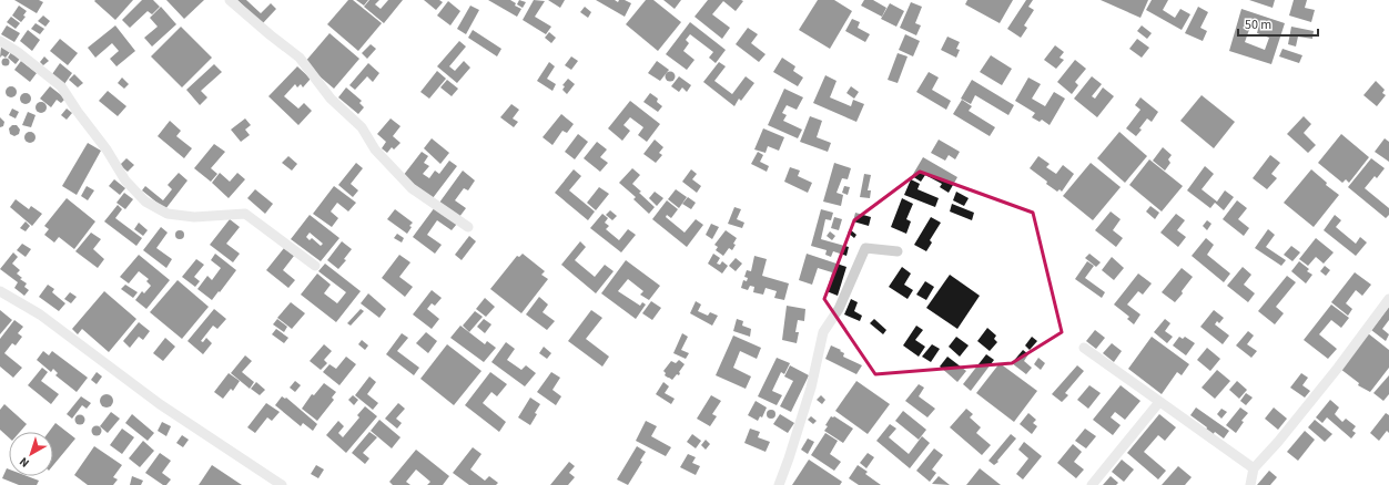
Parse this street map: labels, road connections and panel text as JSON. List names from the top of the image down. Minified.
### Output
{"scale_bar":"50 m","north":"bottom left"}
